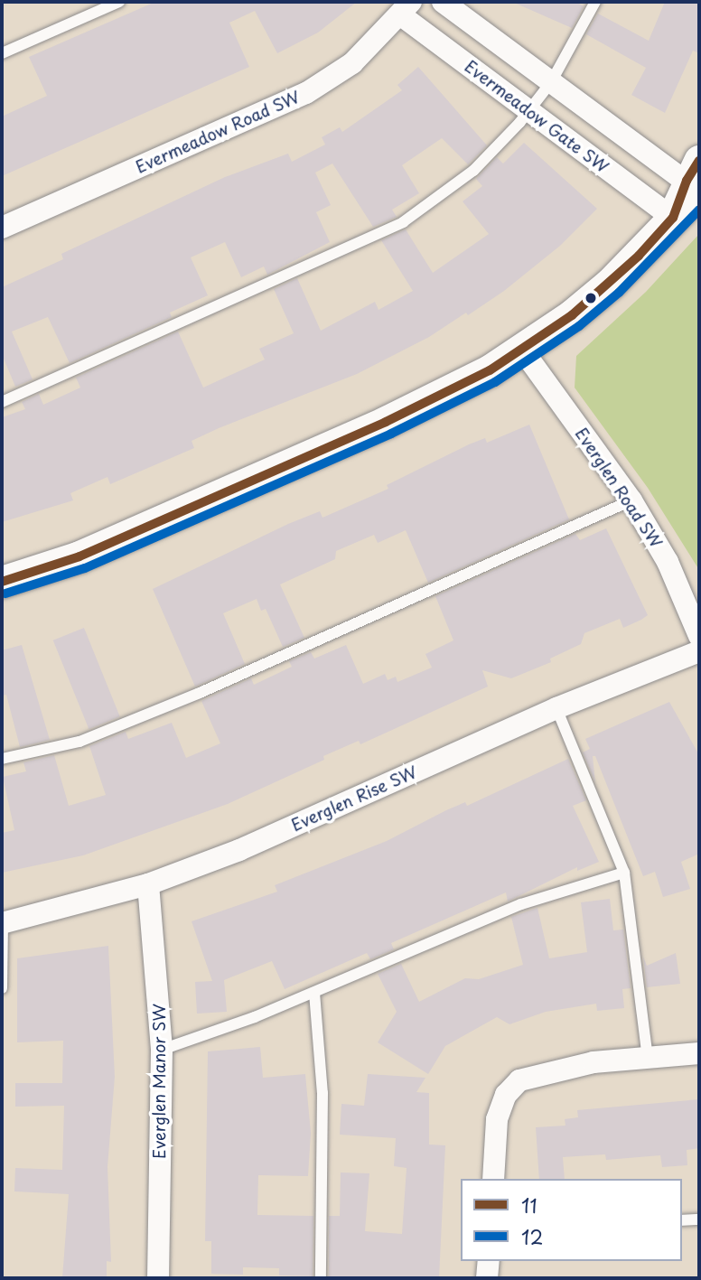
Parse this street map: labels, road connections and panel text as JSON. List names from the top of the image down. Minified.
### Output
{"streets":{"street":["Evermeadow Gate SW","Evermeadow Road SW","Everglen Road SW","Everglen Rise SW","Everglen Manor SW"]},"crossings":[["Evermeadow Gate SW","Evermeadow Road SW"],["Everglen Rise SW","Everglen Manor SW"]],"lines":["transit line 11","transit line 12"],"legend":["11","12"]}
